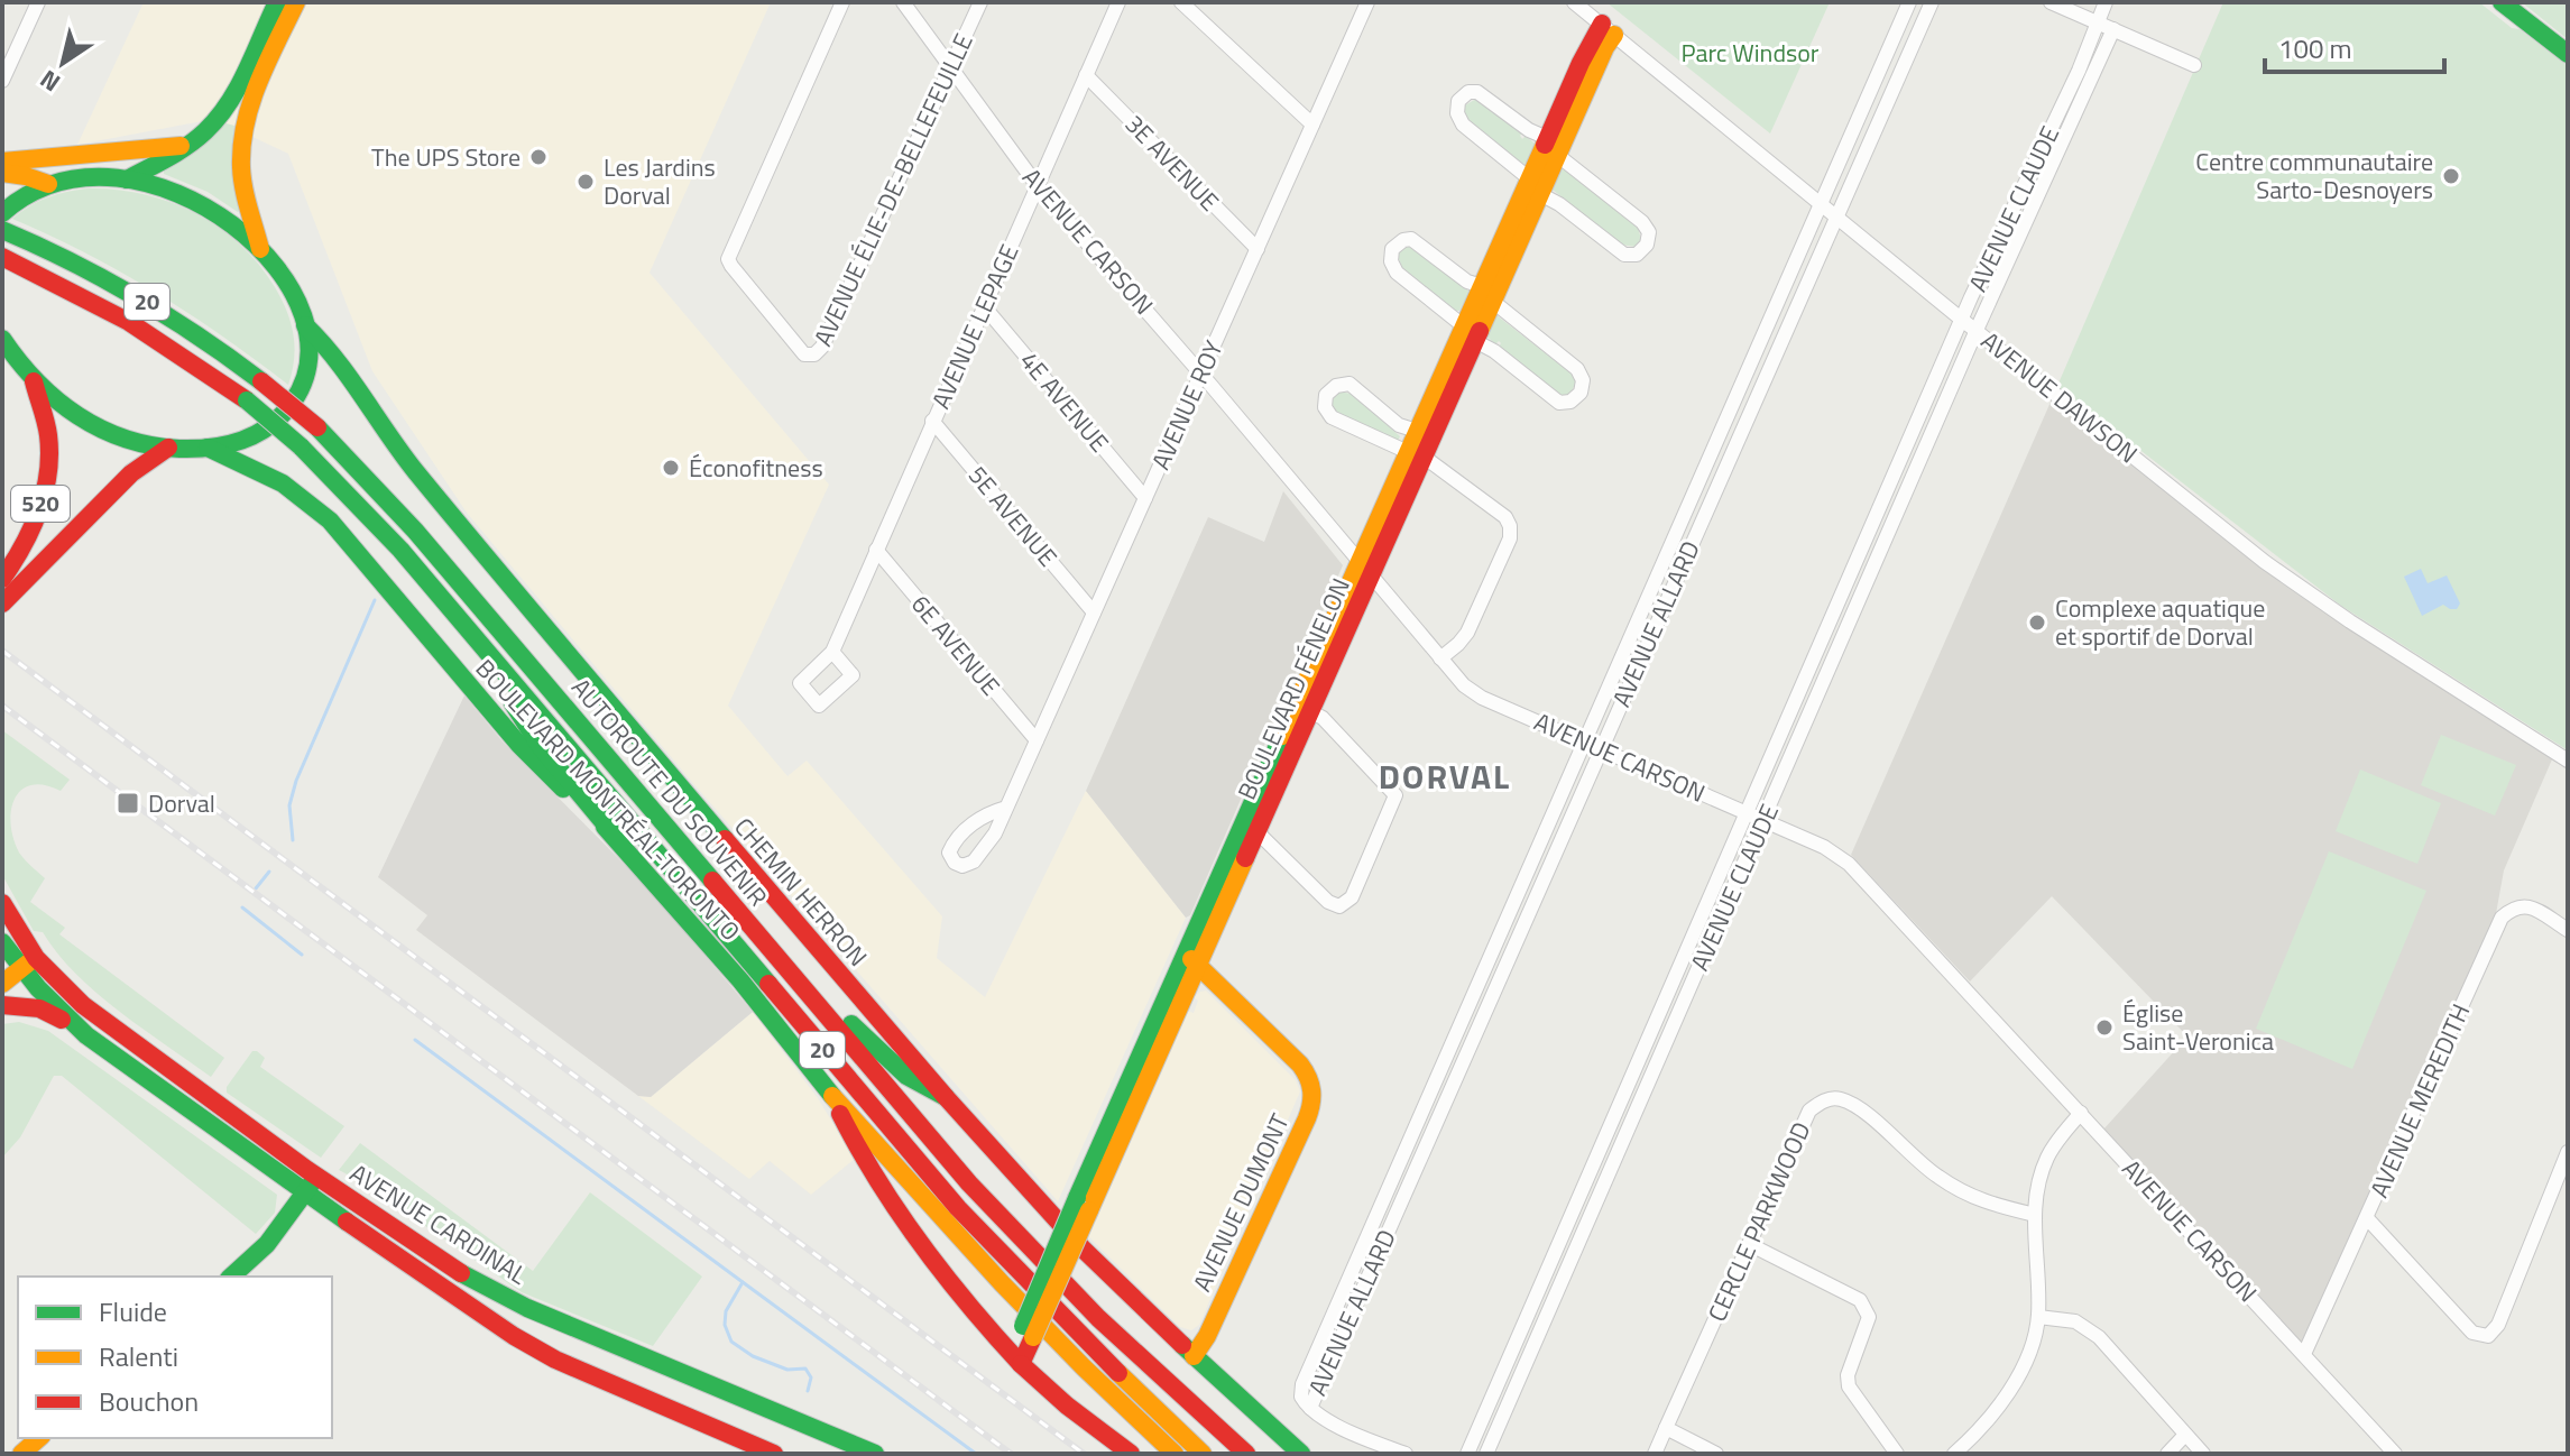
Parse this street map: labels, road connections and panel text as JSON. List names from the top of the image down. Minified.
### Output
{"streets":{"main road":["20","520","BOULEVARD FÉNELON","AUTOROUTE DU SOUVENIR","BOULEVARD MONTRÉAL-TORONTO","CHEMIN HERRON","AVENUE DUMONT","AVENUE CARDINAL"],"street":["3E AVENUE","AVENUE ÉLIE-DE-BELLEFEUILLE","AVENUE CLAUDE","AVENUE CARSON","AVENUE LEPAGE","AVENUE DAWSON","4E AVENUE","AVENUE ROY","5E AVENUE","AVENUE ALLARD","6E AVENUE","AVENUE MEREDITH","CERCLE PARKWOOD"]},"crossings":[["3E AVENUE","AVENUE LEPAGE"],["3E AVENUE","AVENUE ROY"],["AVENUE ÉLIE-DE-BELLEFEUILLE","AVENUE CARSON"],["AVENUE CLAUDE","AVENUE CARSON"],["AVENUE CLAUDE","AVENUE DAWSON"],["AVENUE CARSON","AVENUE LEPAGE"],["AVENUE CARSON","AVENUE ROY"],["AVENUE CARSON","AVENUE ALLARD"],["AVENUE CARSON","BOULEVARD FÉNELON"],["AVENUE CARSON","AVENUE MEREDITH"],["AVENUE LEPAGE","4E AVENUE"],["AVENUE LEPAGE","5E AVENUE"],["AVENUE LEPAGE","6E AVENUE"],["AVENUE DAWSON","AVENUE ALLARD"],["AVENUE DAWSON","BOULEVARD FÉNELON"],["4E AVENUE","AVENUE ROY"],["AVENUE ROY","5E AVENUE"],["AVENUE ROY","6E AVENUE"],["BOULEVARD FÉNELON","BOULEVARD MONTRÉAL-TORONTO"],["BOULEVARD FÉNELON","AVENUE DUMONT"],["CHEMIN HERRON","AVENUE DUMONT"]],"districts":["DORVAL"],"parks":["Parc Windsor"],"places":{"other":["The UPS Store","Centre communautaire Sarto-Desnoyers","Les Jardins Dorval","Éconofitness","Complexe aquatique et sportif de Dorval","Église Saint-Veronica"],"transit":["Dorval"]},"legend":["Fluide","Ralenti","Bouchon"],"scale_bar":"100 m","north":"bottom left"}
